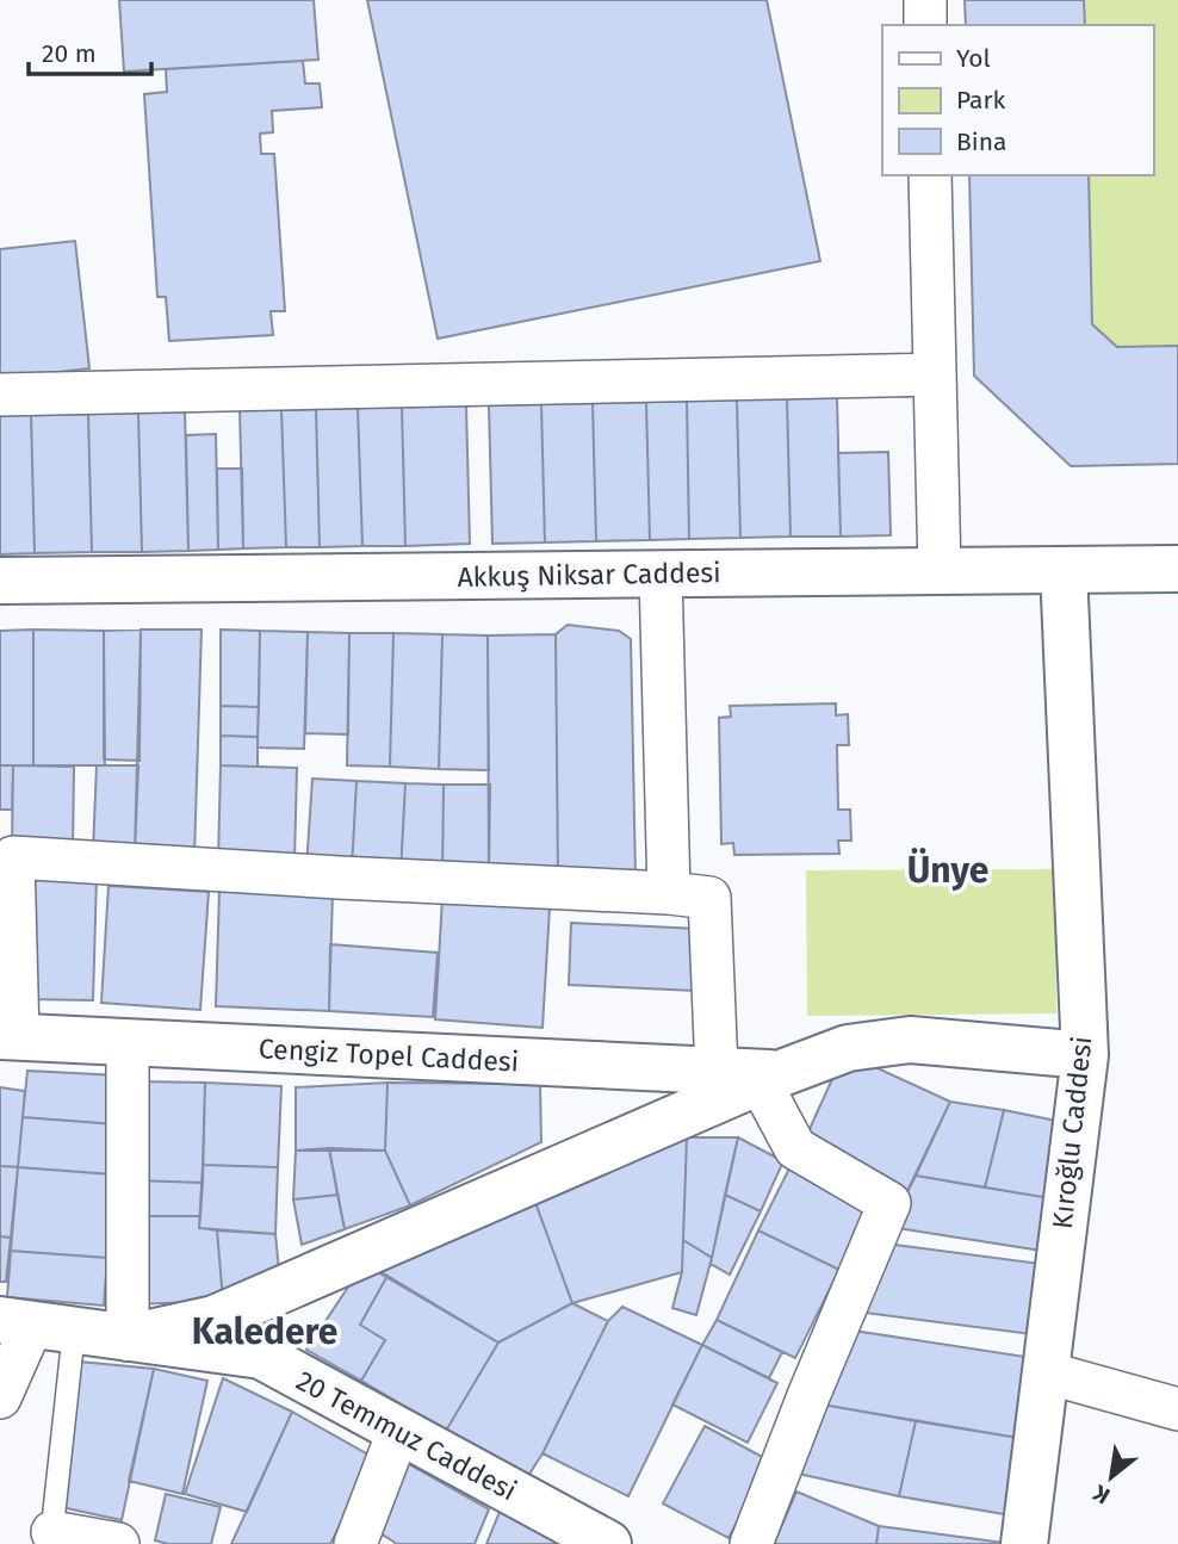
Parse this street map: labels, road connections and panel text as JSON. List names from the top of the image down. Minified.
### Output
{"streets":{"street":["Akkuş Niksar Caddesi","Cengiz Topel Caddesi","Kıroğlu Caddesi","20 Temmuz Caddesi"]},"crossings":[["Akkuş Niksar Caddesi","Kıroğlu Caddesi"]],"districts":["Ünye","Kaledere"],"legend":["Yol","Park","Bina"],"scale_bar":"20 m","north":"bottom left"}
